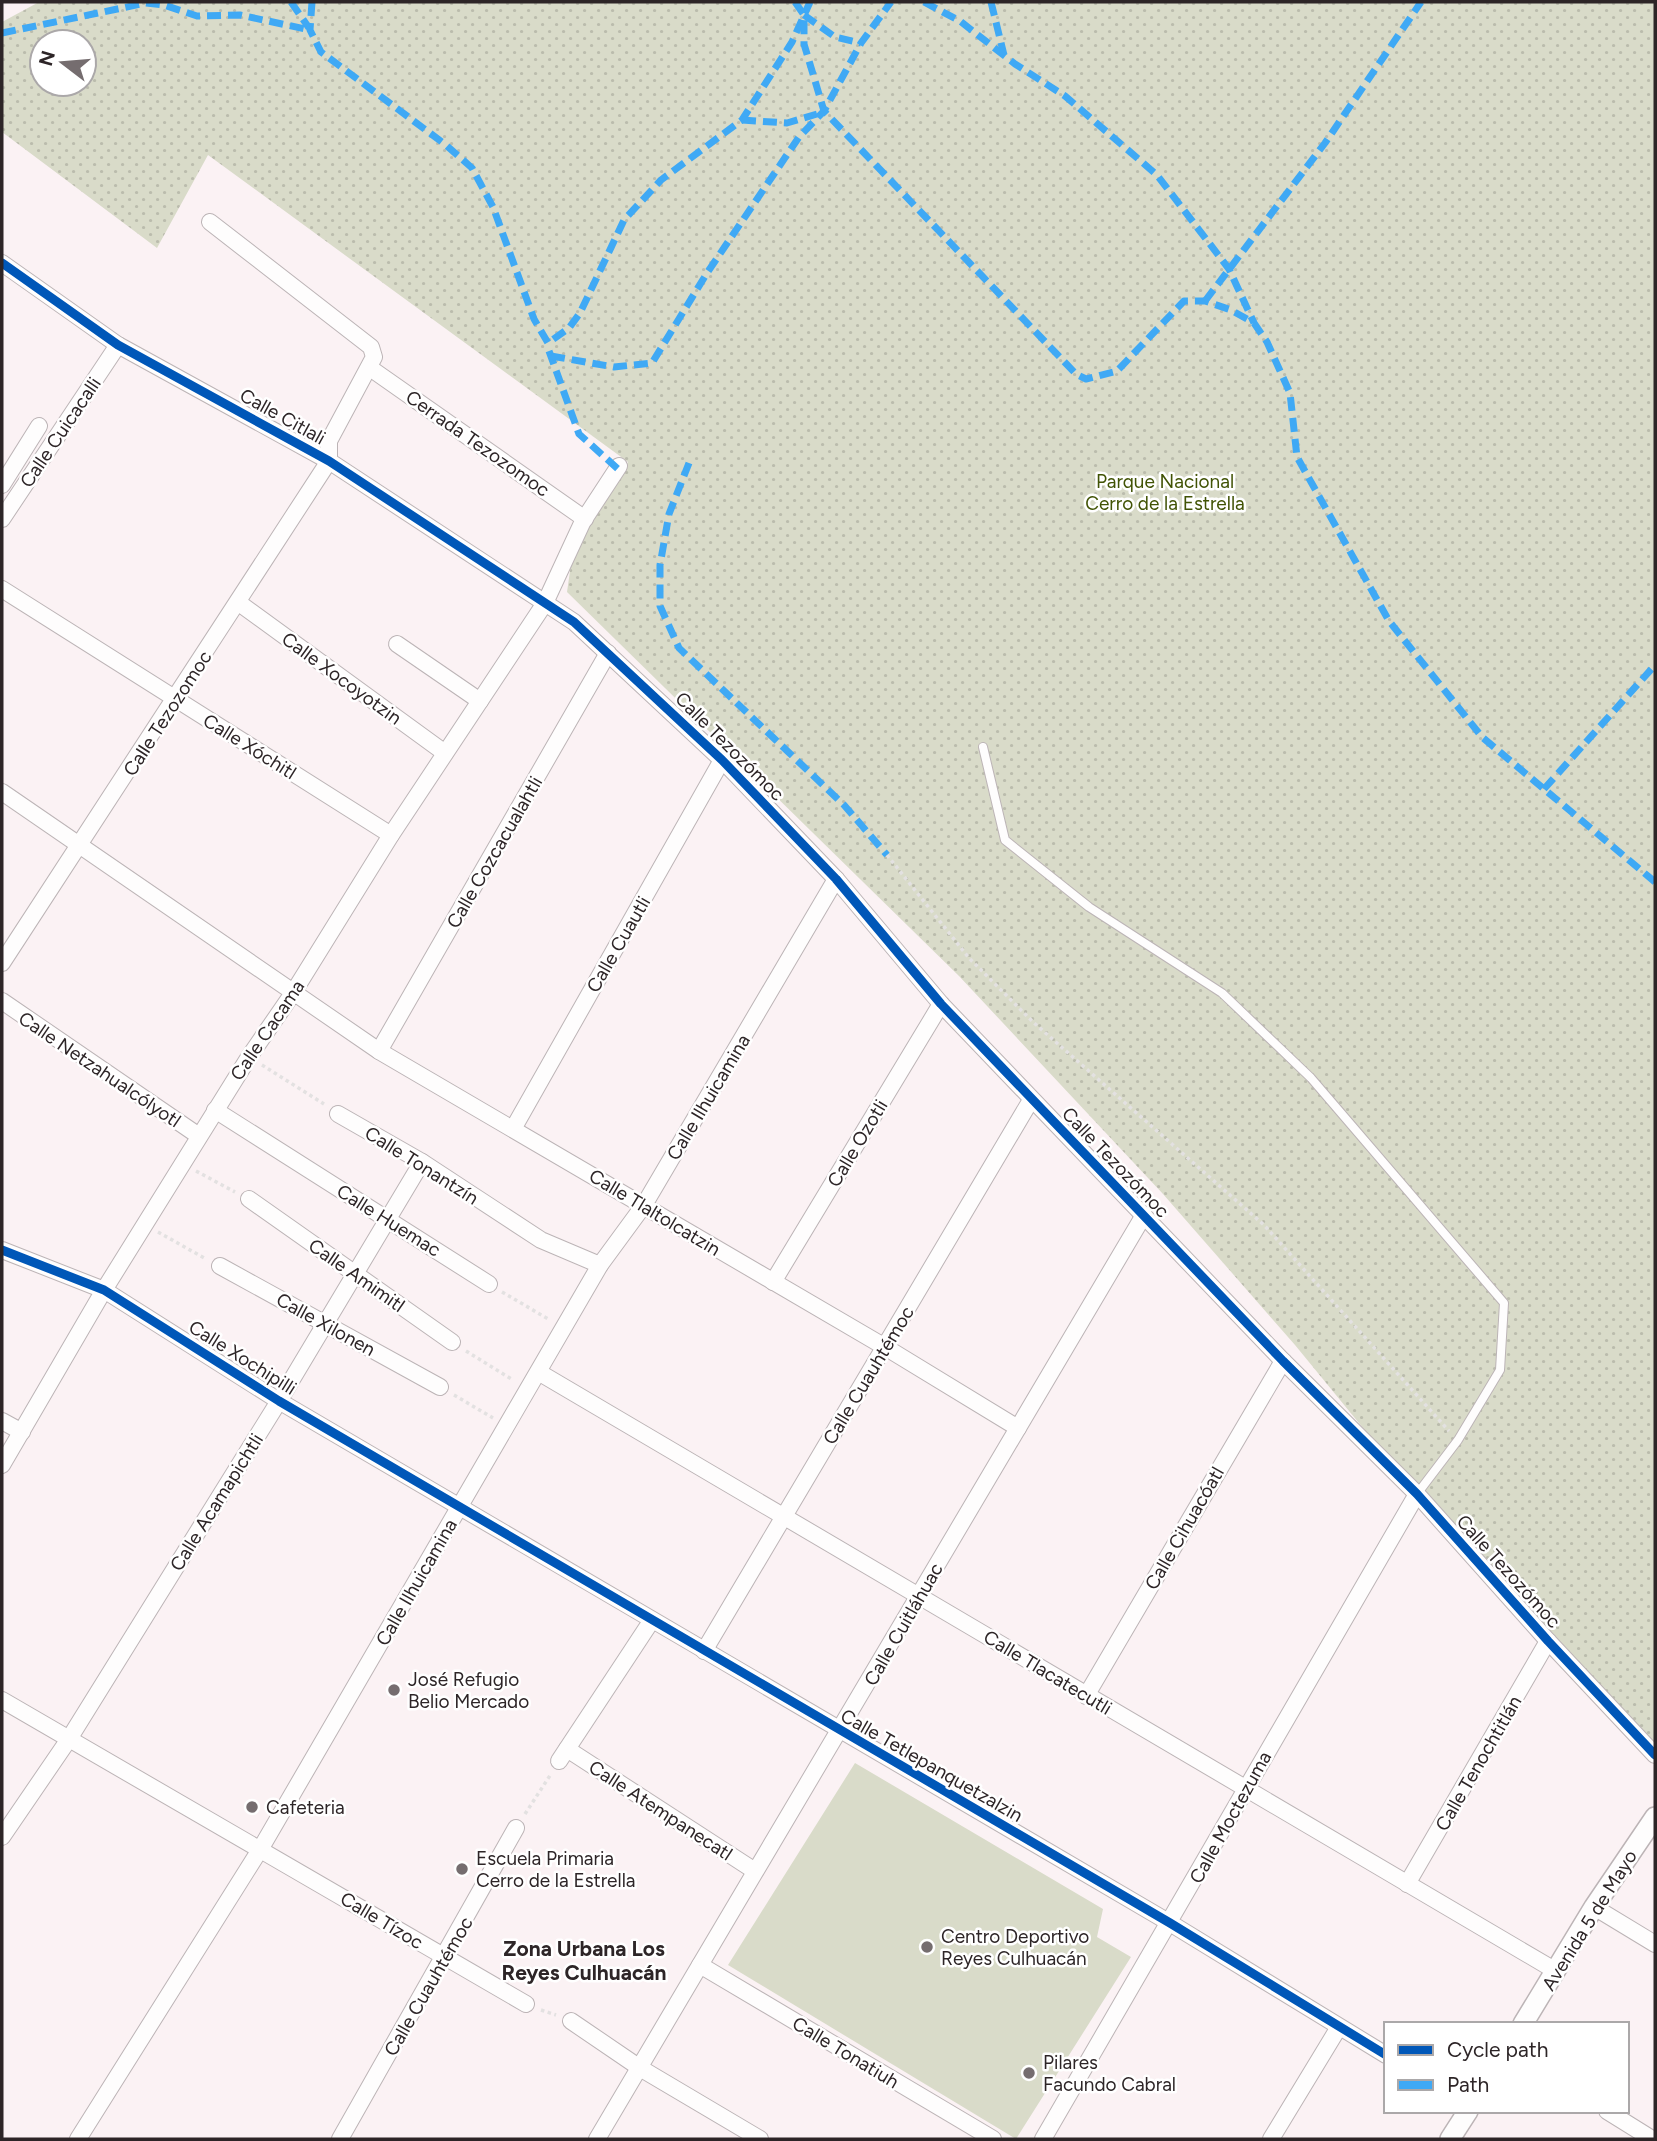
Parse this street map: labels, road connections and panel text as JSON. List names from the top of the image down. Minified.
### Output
{"streets":{"street":["Calle Citlali","Calle Cuicacalli","Cerrada Tezozomoc","Calle Xocoyotzin","Calle Tezozomoc","Calle Xóchitl","Calle Tezozómoc","Calle Cozcacualahtli","Calle Cuautli","Calle Cacama","Calle Netzahualcólyotl","Calle Ilhuicamina","Calle Ozotli","Calle Tonantzín","Calle Tlaltolcatzin","Calle Huemac","Calle Amimitl","Calle Xilonen","Calle Xochipilli","Calle Cuauhtémoc","Calle Acamapichtli","Calle Cihuacóatl","Calle Cuitláhuac","Calle Tlacatecutli","Calle Tenochtitlán","Calle Tetlepanquetzalzin","Calle Atempanecatl","Calle Moctezuma","Calle Tízoc","Avenida 5 de Mayo","Calle Tonatiuh"]},"crossings":[["Calle Citlali","Calle Cuicacalli"],["Calle Citlali","Calle Tezozomoc"],["Calle Citlali","Calle Tezozómoc"],["Calle Citlali","Calle Cacama"],["Cerrada Tezozomoc","Calle Cacama"],["Calle Xocoyotzin","Calle Tezozomoc"],["Calle Xocoyotzin","Calle Cacama"],["Calle Tezozomoc","Calle Xóchitl"],["Calle Xóchitl","Calle Cacama"],["Calle Tezozómoc","Calle Cozcacualahtli"],["Calle Tezozómoc","Calle Cuautli"],["Calle Tezozómoc","Calle Cacama"],["Calle Tezozómoc","Calle Ilhuicamina"],["Calle Tezozómoc","Calle Ozotli"],["Calle Tezozómoc","Calle Cuauhtémoc"],["Calle Tezozómoc","Calle Cihuacóatl"],["Calle Tezozómoc","Calle Cuitláhuac"],["Calle Tezozómoc","Calle Tenochtitlán"],["Calle Tezozómoc","Calle Moctezuma"],["Calle Cozcacualahtli","Calle Tlaltolcatzin"],["Calle Cuautli","Calle Tlaltolcatzin"],["Calle Cacama","Calle Netzahualcólyotl"],["Calle Cacama","Calle Tlaltolcatzin"],["Calle Cacama","Calle Huemac"],["Calle Cacama","Calle Xochipilli"],["Calle Ilhuicamina","Calle Tonantzín"],["Calle Ilhuicamina","Calle Tlaltolcatzin"],["Calle Ilhuicamina","Calle Xochipilli"],["Calle Ilhuicamina","Calle Tlacatecutli"],["Calle Ilhuicamina","Calle Tetlepanquetzalzin"],["Calle Ilhuicamina","Calle Tízoc"],["Calle Ozotli","Calle Tlaltolcatzin"],["Calle Tonantzín","Calle Acamapichtli"],["Calle Tlaltolcatzin","Calle Cuauhtémoc"],["Calle Tlaltolcatzin","Calle Cuitláhuac"],["Calle Huemac","Calle Acamapichtli"],["Calle Amimitl","Calle Acamapichtli"],["Calle Xilonen","Calle Acamapichtli"],["Calle Xochipilli","Calle Acamapichtli"],["Calle Xochipilli","Calle Tetlepanquetzalzin"],["Calle Cuauhtémoc","Calle Tlacatecutli"],["Calle Cuauhtémoc","Calle Tetlepanquetzalzin"],["Calle Cuauhtémoc","Calle Tízoc"],["Calle Acamapichtli","Calle Tízoc"],["Calle Cihuacóatl","Calle Tlacatecutli"],["Calle Cuitláhuac","Calle Tlacatecutli"],["Calle Cuitláhuac","Calle Tetlepanquetzalzin"],["Calle Cuitláhuac","Calle Atempanecatl"],["Calle Cuitláhuac","Calle Tonatiuh"],["Calle Tlacatecutli","Calle Tenochtitlán"],["Calle Tlacatecutli","Calle Moctezuma"],["Calle Tlacatecutli","Avenida 5 de Mayo"],["Calle Tetlepanquetzalzin","Calle Moctezuma"]],"districts":["Zona Urbana Los Reyes Culhuacán"],"parks":["Parque Nacional Cerro de la Estrella"],"places":["José Refugio Belio Mercado","Cafeteria","Escuela Primaria Cerro de la Estrella","Centro Deportivo Reyes Culhuacán","Pilares Facundo Cabral"],"legend":["Cycle path","Path"],"north":"left"}
